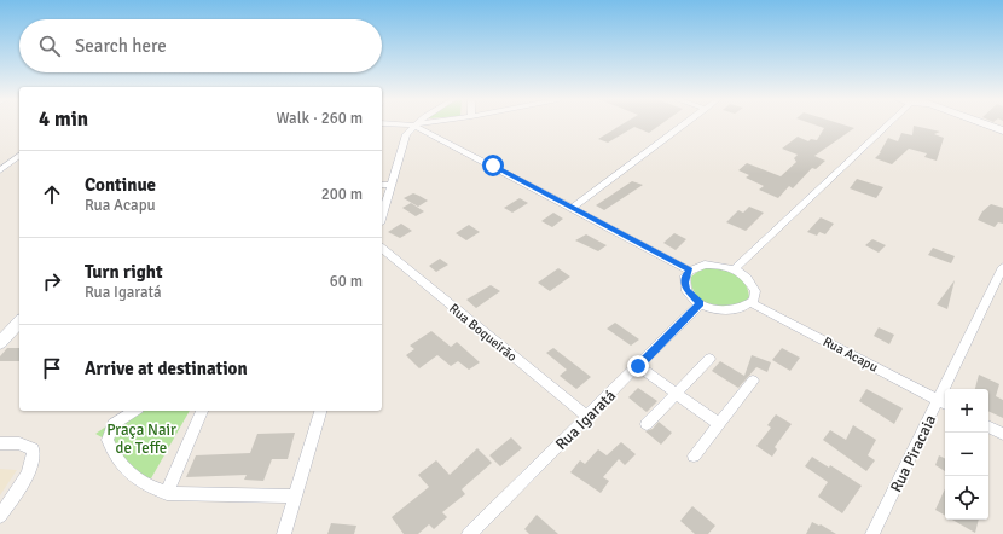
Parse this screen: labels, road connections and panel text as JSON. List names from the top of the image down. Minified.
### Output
{"streets":{"street":["Rua Boqueirão","Rua Acapu","Rua Igaratá","Rua Piracaia"]},"crossings":[["Rua Boqueirão","Rua Igaratá"],["Rua Acapu","Rua Igaratá"],["Rua Acapu","Rua Piracaia"]],"parks":["Praça Nair de Teffe"],"page":{"search":"Search here","heading":["4 min","Walk · 260 m"],"list":[["Continue","Rua Acapu","200 m"],["Turn right","Rua Igaratá","60 m"],"Arrive at destination"],"map_buttons":["+","−"]}}
